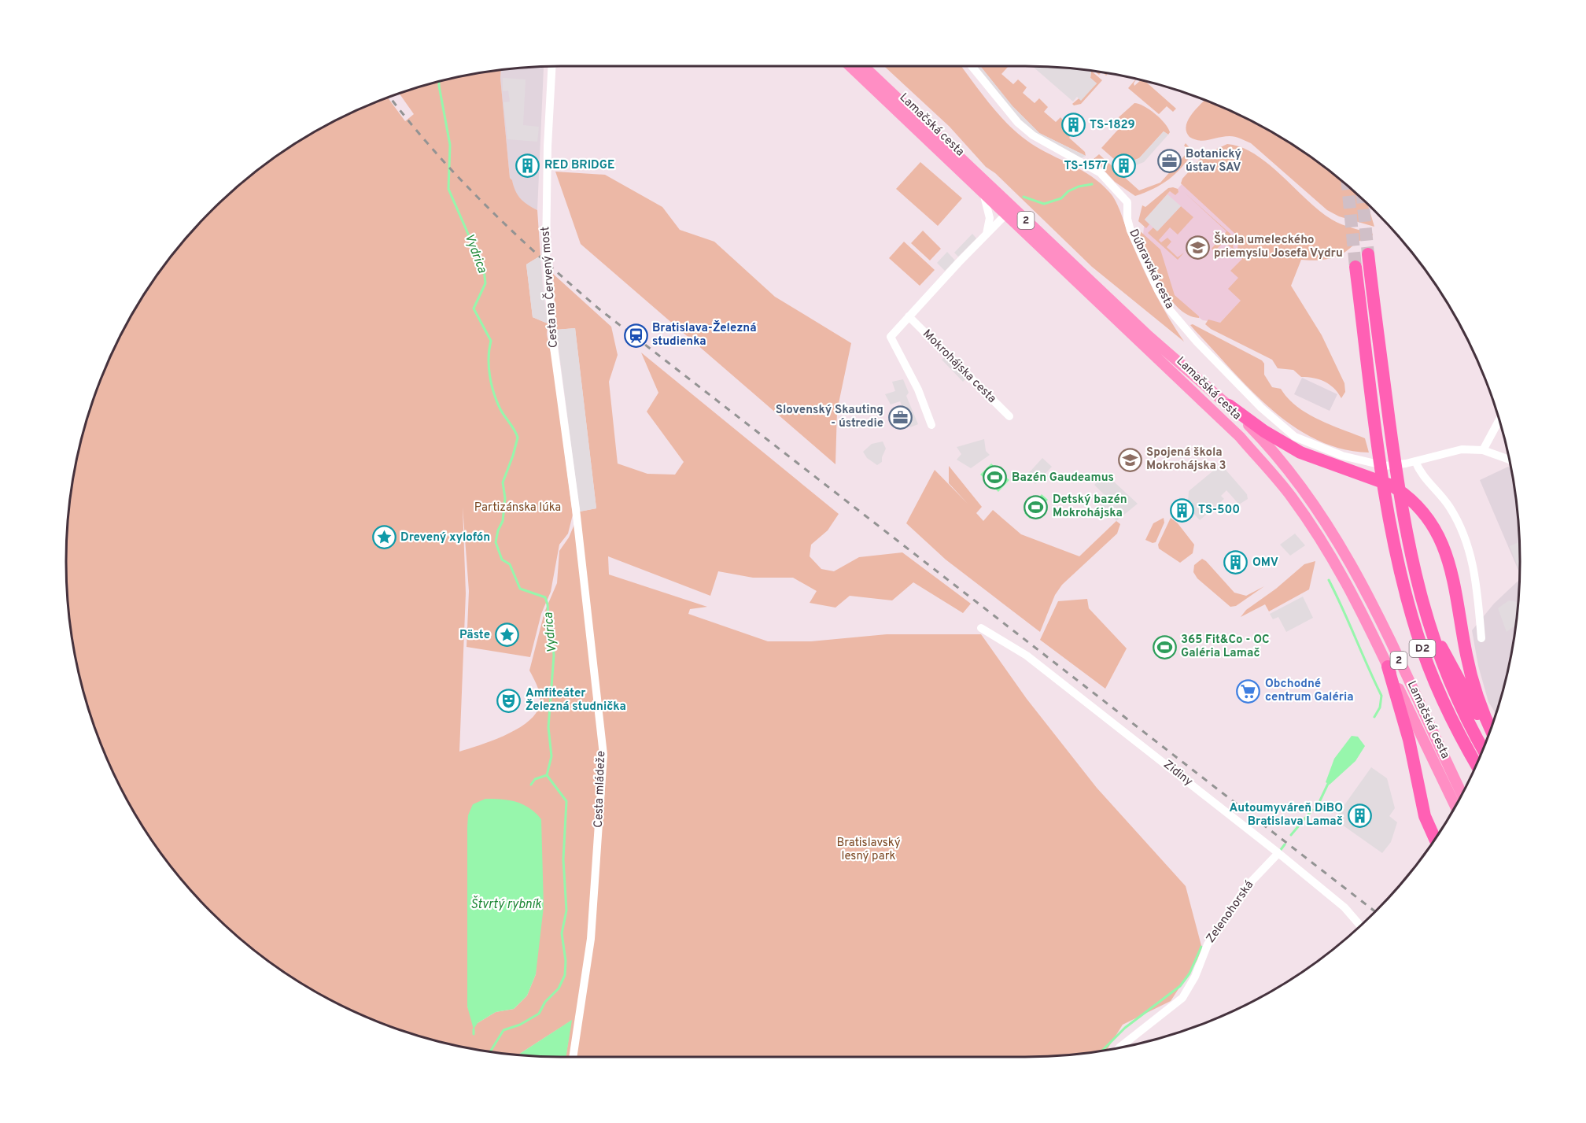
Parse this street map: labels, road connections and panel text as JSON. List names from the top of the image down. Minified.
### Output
{"streets":{"highway":["D2"],"main road":["Lamačská cesta","2"],"street":["Dúbravská cesta","Cesta na Červený most","Mokrohájska cesta","Zidiny","Cesta mládeže","Zelenohorská"]},"crossings":[["Cesta na Červený most","Cesta mládeže"],["Zidiny","Zelenohorská"]],"water":["Vydrica","Štvrtý rybník"],"parks":["Partizánska lúka","Bratislavský lesný park"],"places":{"building":["TS-1829","RED BRIDGE","TS-1577","TS-500","OMV","Autoumyváreň DiBO Bratislava Lamač"],"office":["Botanický ústav SAV","Slovenský Skauting - ústredie"],"school or university":["Škola umeleckého priemyslu Josefa Vydru","Spojená škola Mokrohájska 3"],"station":["Bratislava-Železná studienka"],"sports":["Bazén Gaudeamus","Detský bazén Mokrohájska","365 Fit&Co - OC Galéria Lamač"],"place":["Drevený xylofón","Päste"],"supermarket":["Obchodné centrum Galéria"],"theatre":["Amfiteáter Železná studnička"]}}
